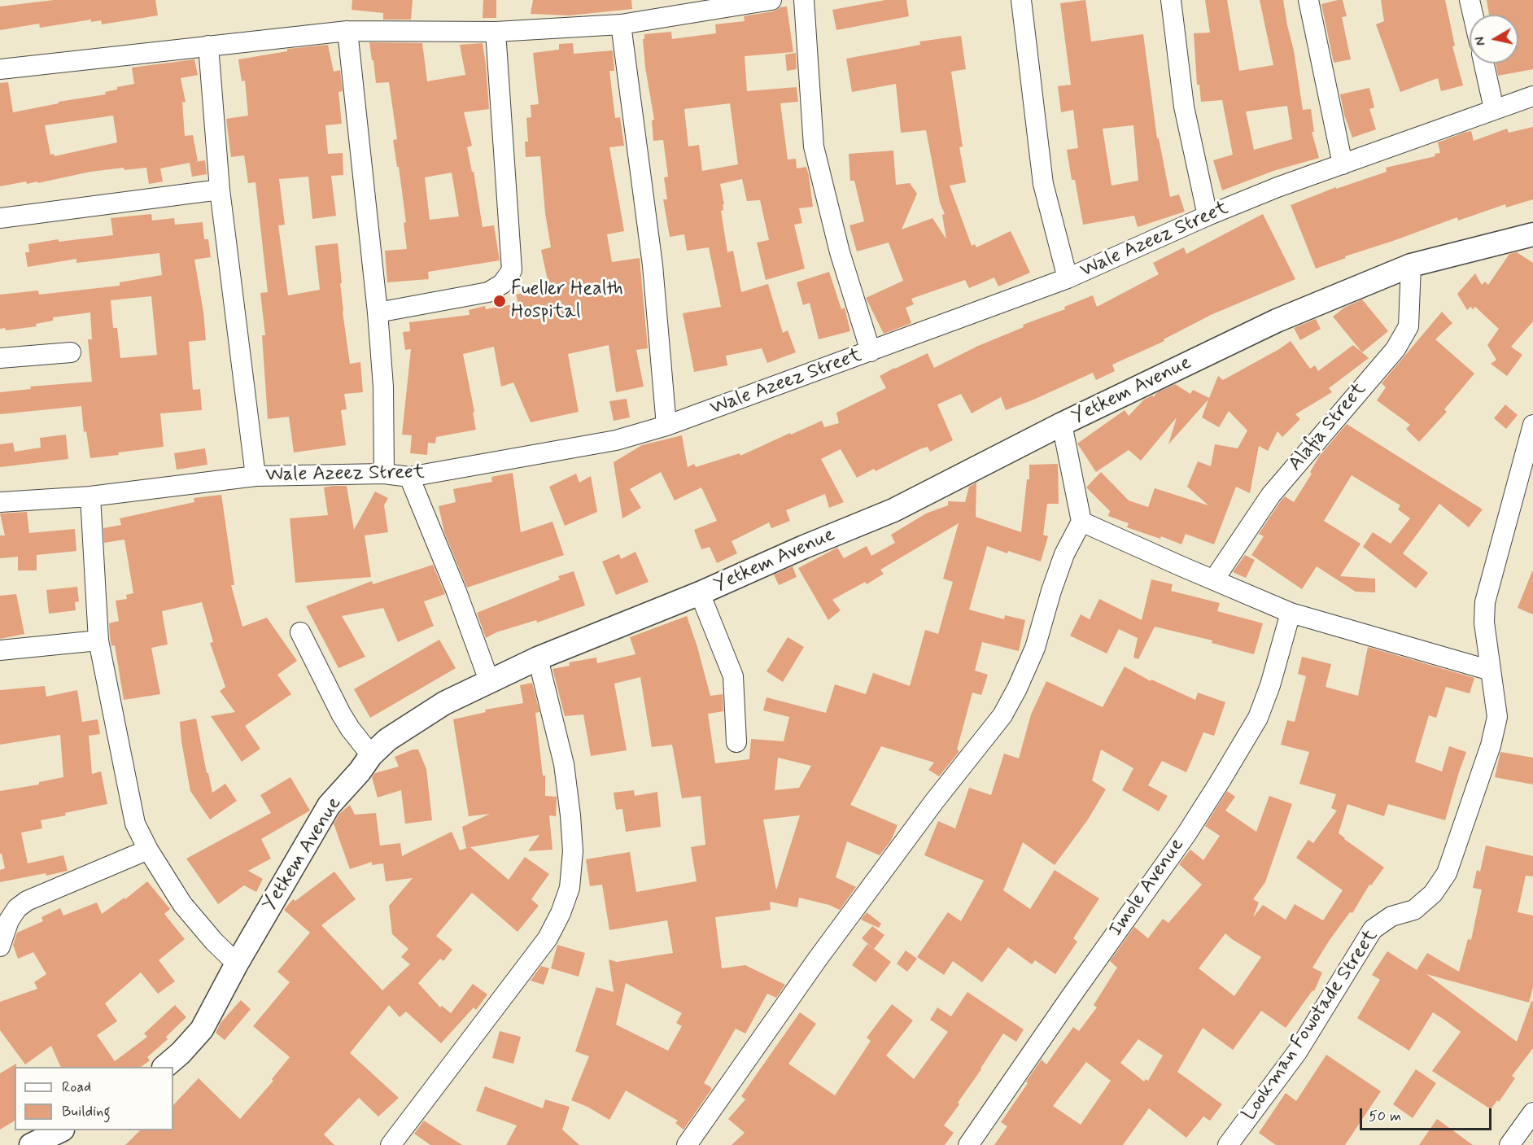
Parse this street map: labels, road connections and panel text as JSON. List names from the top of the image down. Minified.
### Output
{"streets":{"street":["Wale Azeez Street","Yetkem Avenue","Alafia Street","Imole Avenue","Lookman Fowotade Street"]},"crossings":[["Yetkem Avenue","Alafia Street"]],"places":["Fueller Health Hospital"],"legend":["Road","Building"],"scale_bar":"50 m","north":"left"}
